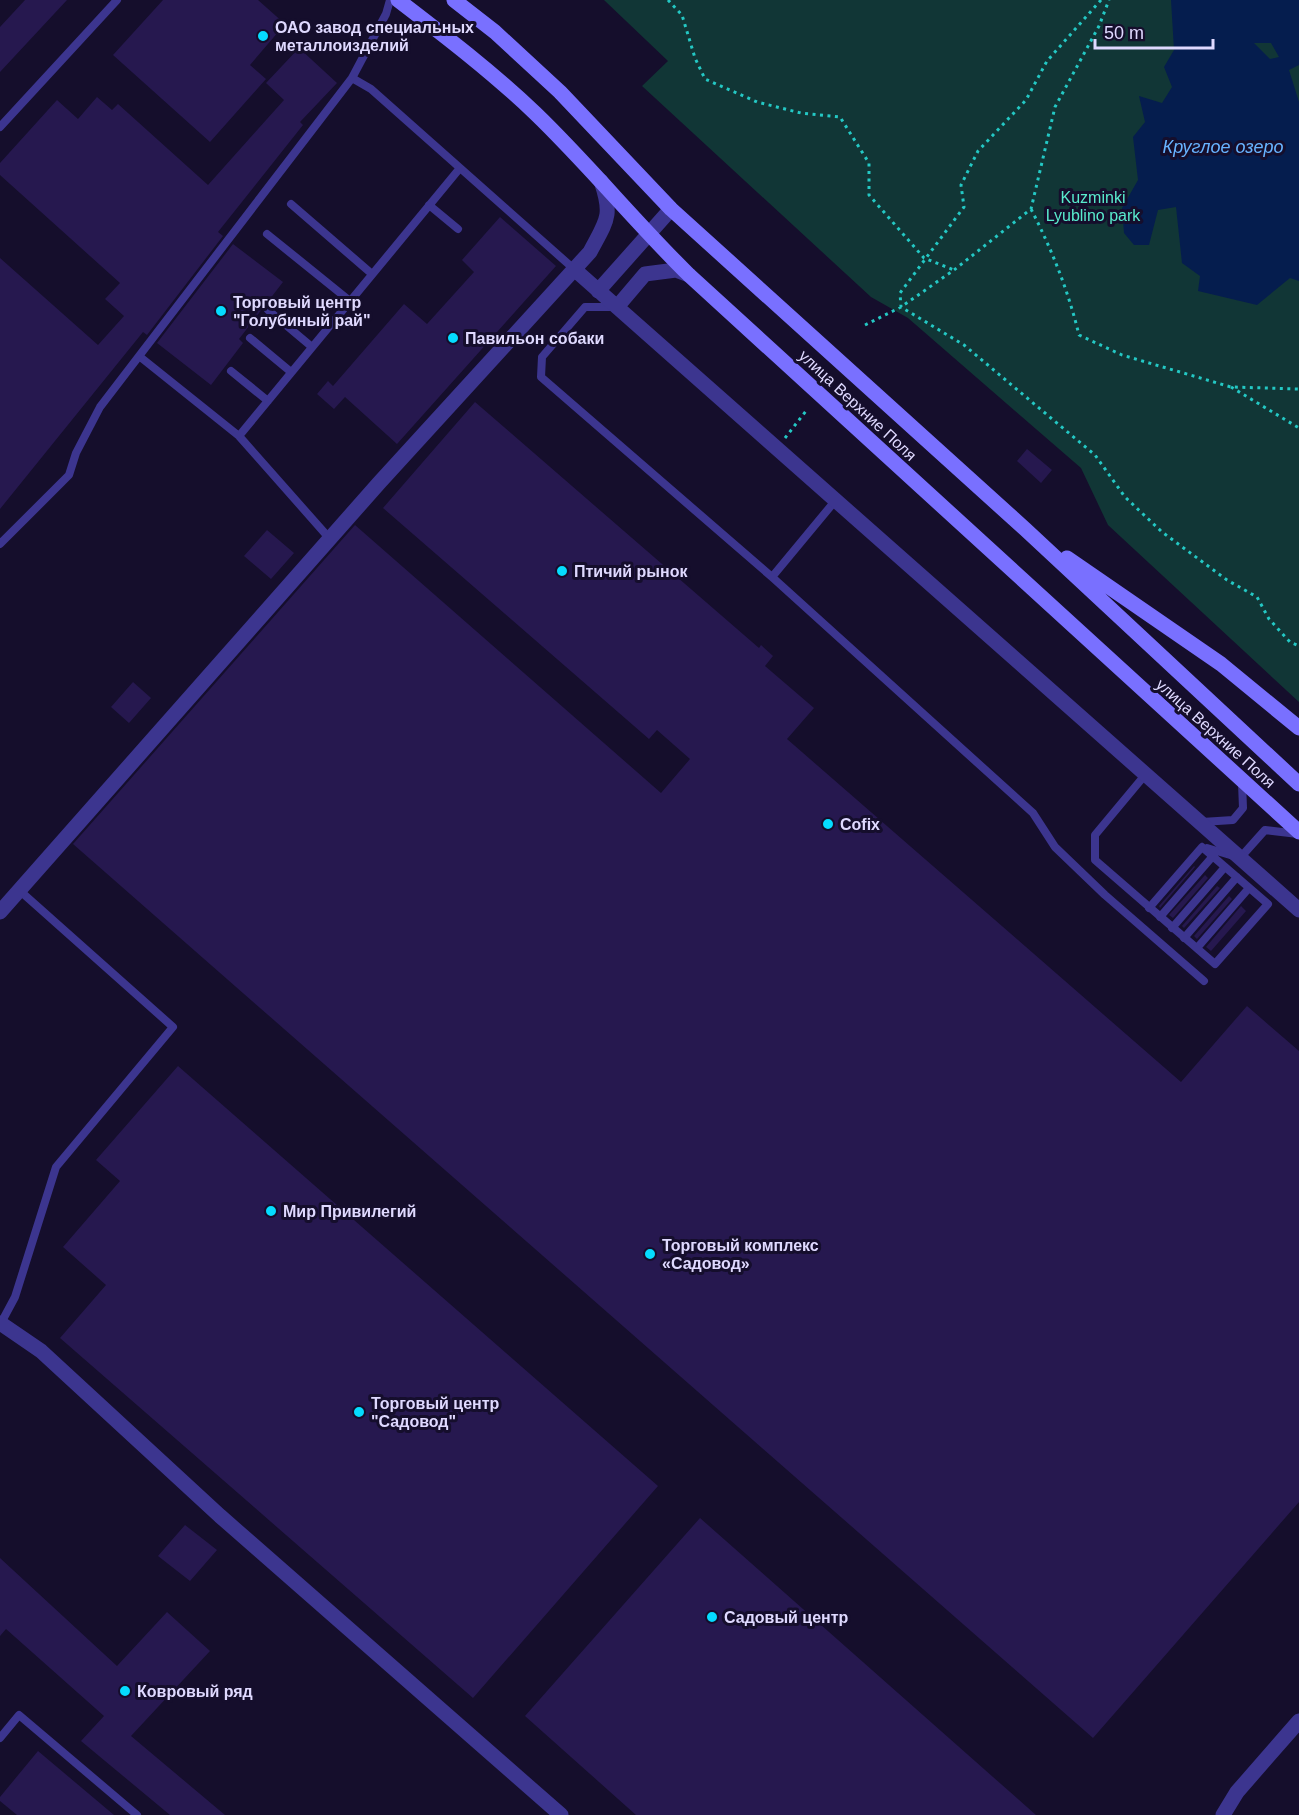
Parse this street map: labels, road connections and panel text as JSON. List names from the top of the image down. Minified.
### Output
{"streets":{"main road":["улица Верхние Поля"]},"water":["Круглое озеро"],"parks":["Kuzminki Lyublino park"],"places":["ОАО завод специальных металлоизделий","Торговый центр \"Голубиный рай\"","Павильон собаки","Птичий рынок","Cofix","Мир Привилегий","Торговый комплекс «Садовод»","Торговый центр \"Садовод\"","Садовый центр","Ковровый ряд"],"scale_bar":"50 m"}
